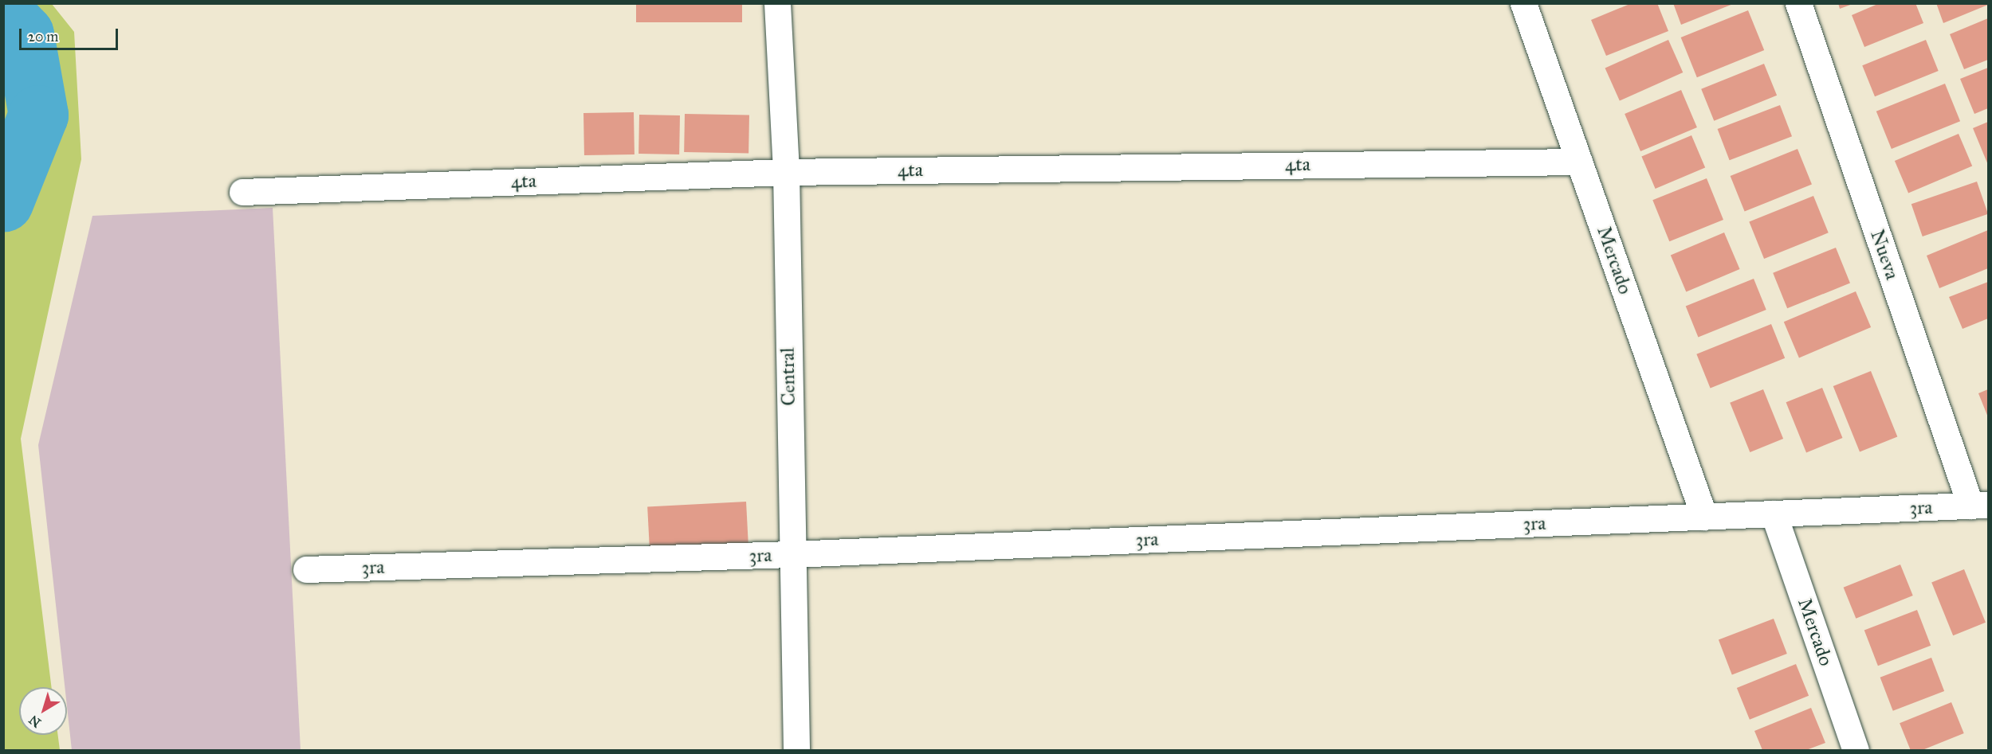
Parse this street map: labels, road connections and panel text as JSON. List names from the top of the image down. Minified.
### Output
{"streets":{"street":["4ta","Nueva","Mercado","Central","3ra"]},"crossings":[["4ta","Mercado"],["4ta","Central"],["Nueva","3ra"],["Mercado","3ra"],["Central","3ra"]],"scale_bar":"20 m","north":"bottom left"}
